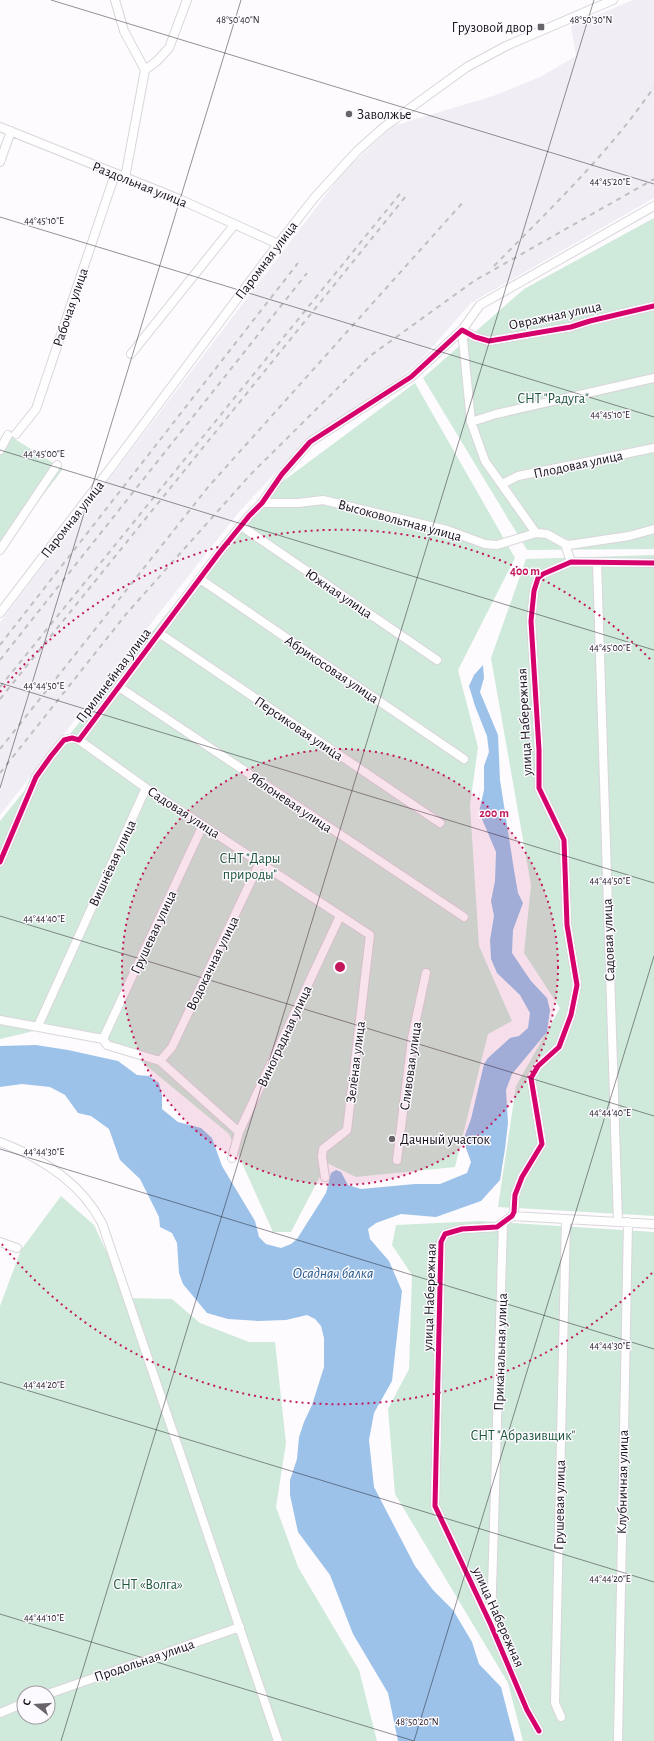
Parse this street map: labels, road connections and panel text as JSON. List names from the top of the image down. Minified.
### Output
{"streets":{"street":["Раздольная улица","Паромная улица","Рабочая улица","Овражная улица","Плодовая улица","Высоковольтная улица","Южная улица","Абрикосовая улица","Прилинейная улица","улица Набережная","Персиковая улица","Яблоневая улица","Садовая улица","Вишнёвая улица","Грушевая улица","Водокачная улица","Виноградная улица","Зелёная улица","Сливовая улица","Приканальная улица","Клубничная улица","Продольная улица"]},"crossings":[["Раздольная улица","Паромная улица"],["Раздольная улица","Рабочая улица"],["Овражная улица","Прилинейная улица"],["Высоковольтная улица","Прилинейная улица"],["Южная улица","Прилинейная улица"],["Абрикосовая улица","Прилинейная улица"],["Прилинейная улица","Персиковая улица"],["Прилинейная улица","Яблоневая улица"],["Прилинейная улица","Садовая улица"],["улица Набережная","Приканальная улица"],["Садовая улица","Вишнёвая улица"],["Садовая улица","Грушевая улица"],["Садовая улица","Водокачная улица"],["Садовая улица","Виноградная улица"],["Садовая улица","Зелёная улица"]],"water":["Осадная балка"],"parks":["СНТ \"Радуга\"","СНТ \"Дары природы\"","СНТ \"Абразивщик\"","СНТ «Волга»"],"places":{"transit":["Грузовой двор"],"other":["Заволжье","Дачный участок"]},"north":"left","coordinates":["48°50'40\"N","48°50'30\"N","44°45'20\"E","44°45'10\"E","44°45'00\"E","44°44'50\"E","44°44'40\"E","44°44'30\"E","44°44'20\"E","44°44'10\"E","48°50'20\"N"],"rings":["400 m","200 m"]}
